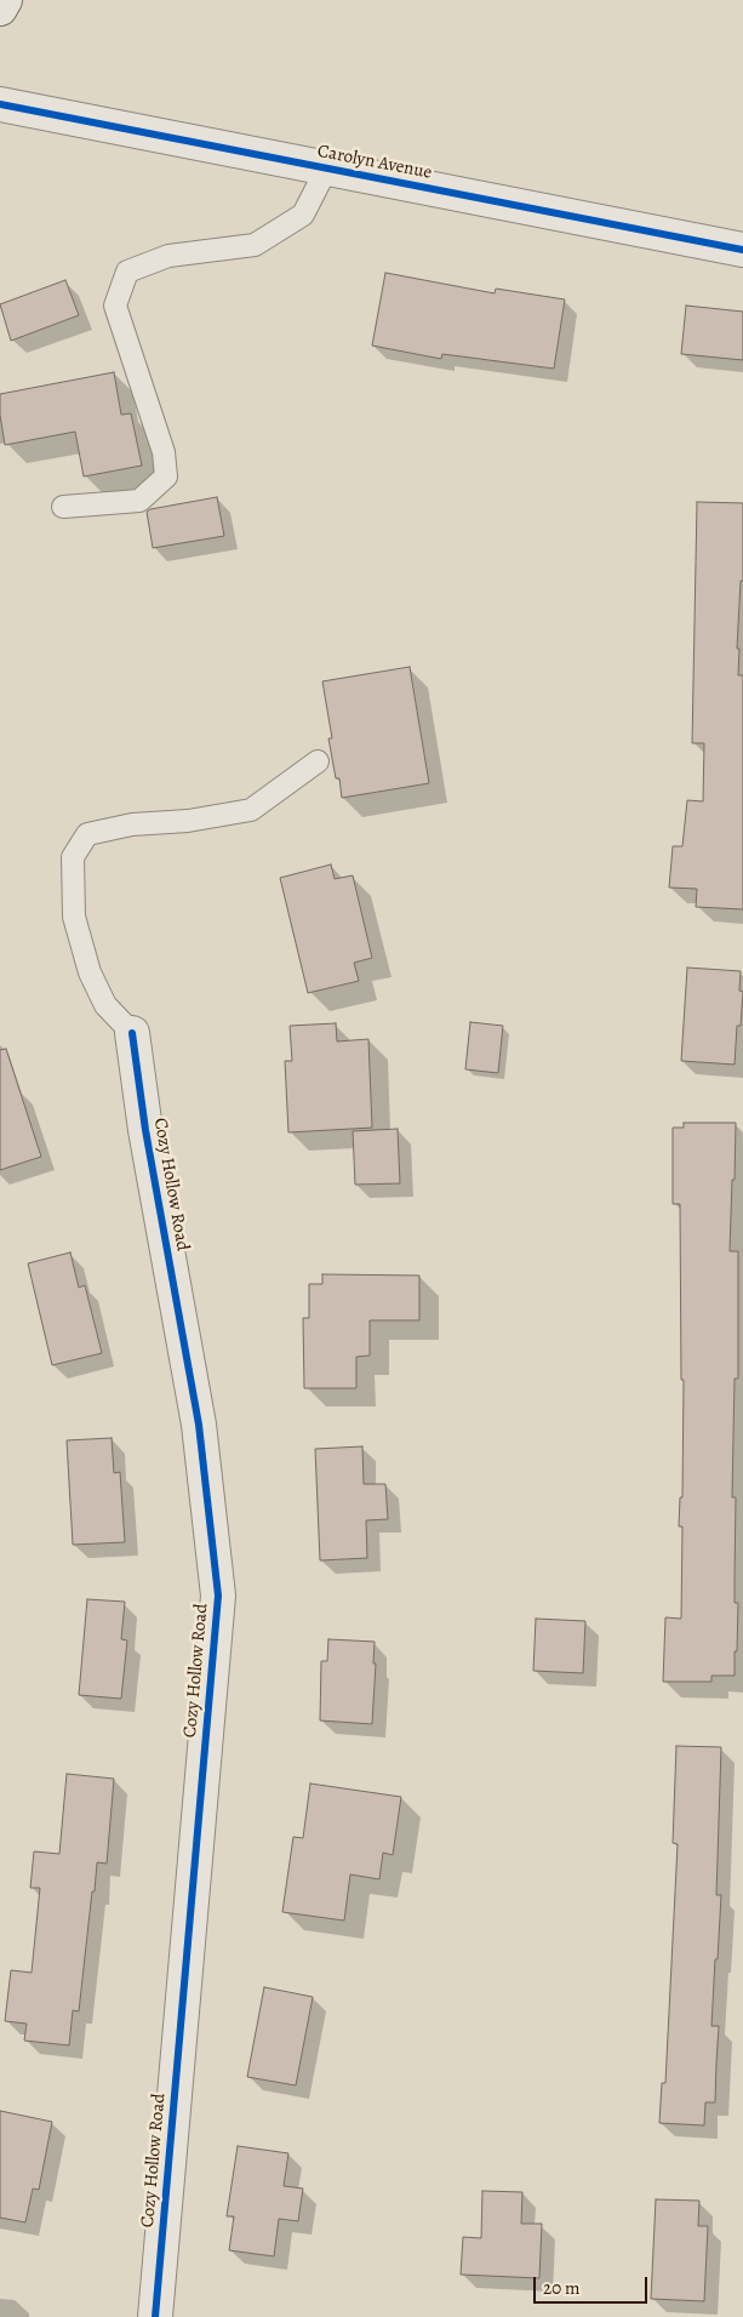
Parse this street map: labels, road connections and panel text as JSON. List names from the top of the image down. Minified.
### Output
{"streets":{"street":["Carolyn Avenue","Cozy Hollow Road"]},"scale_bar":"20 m"}
